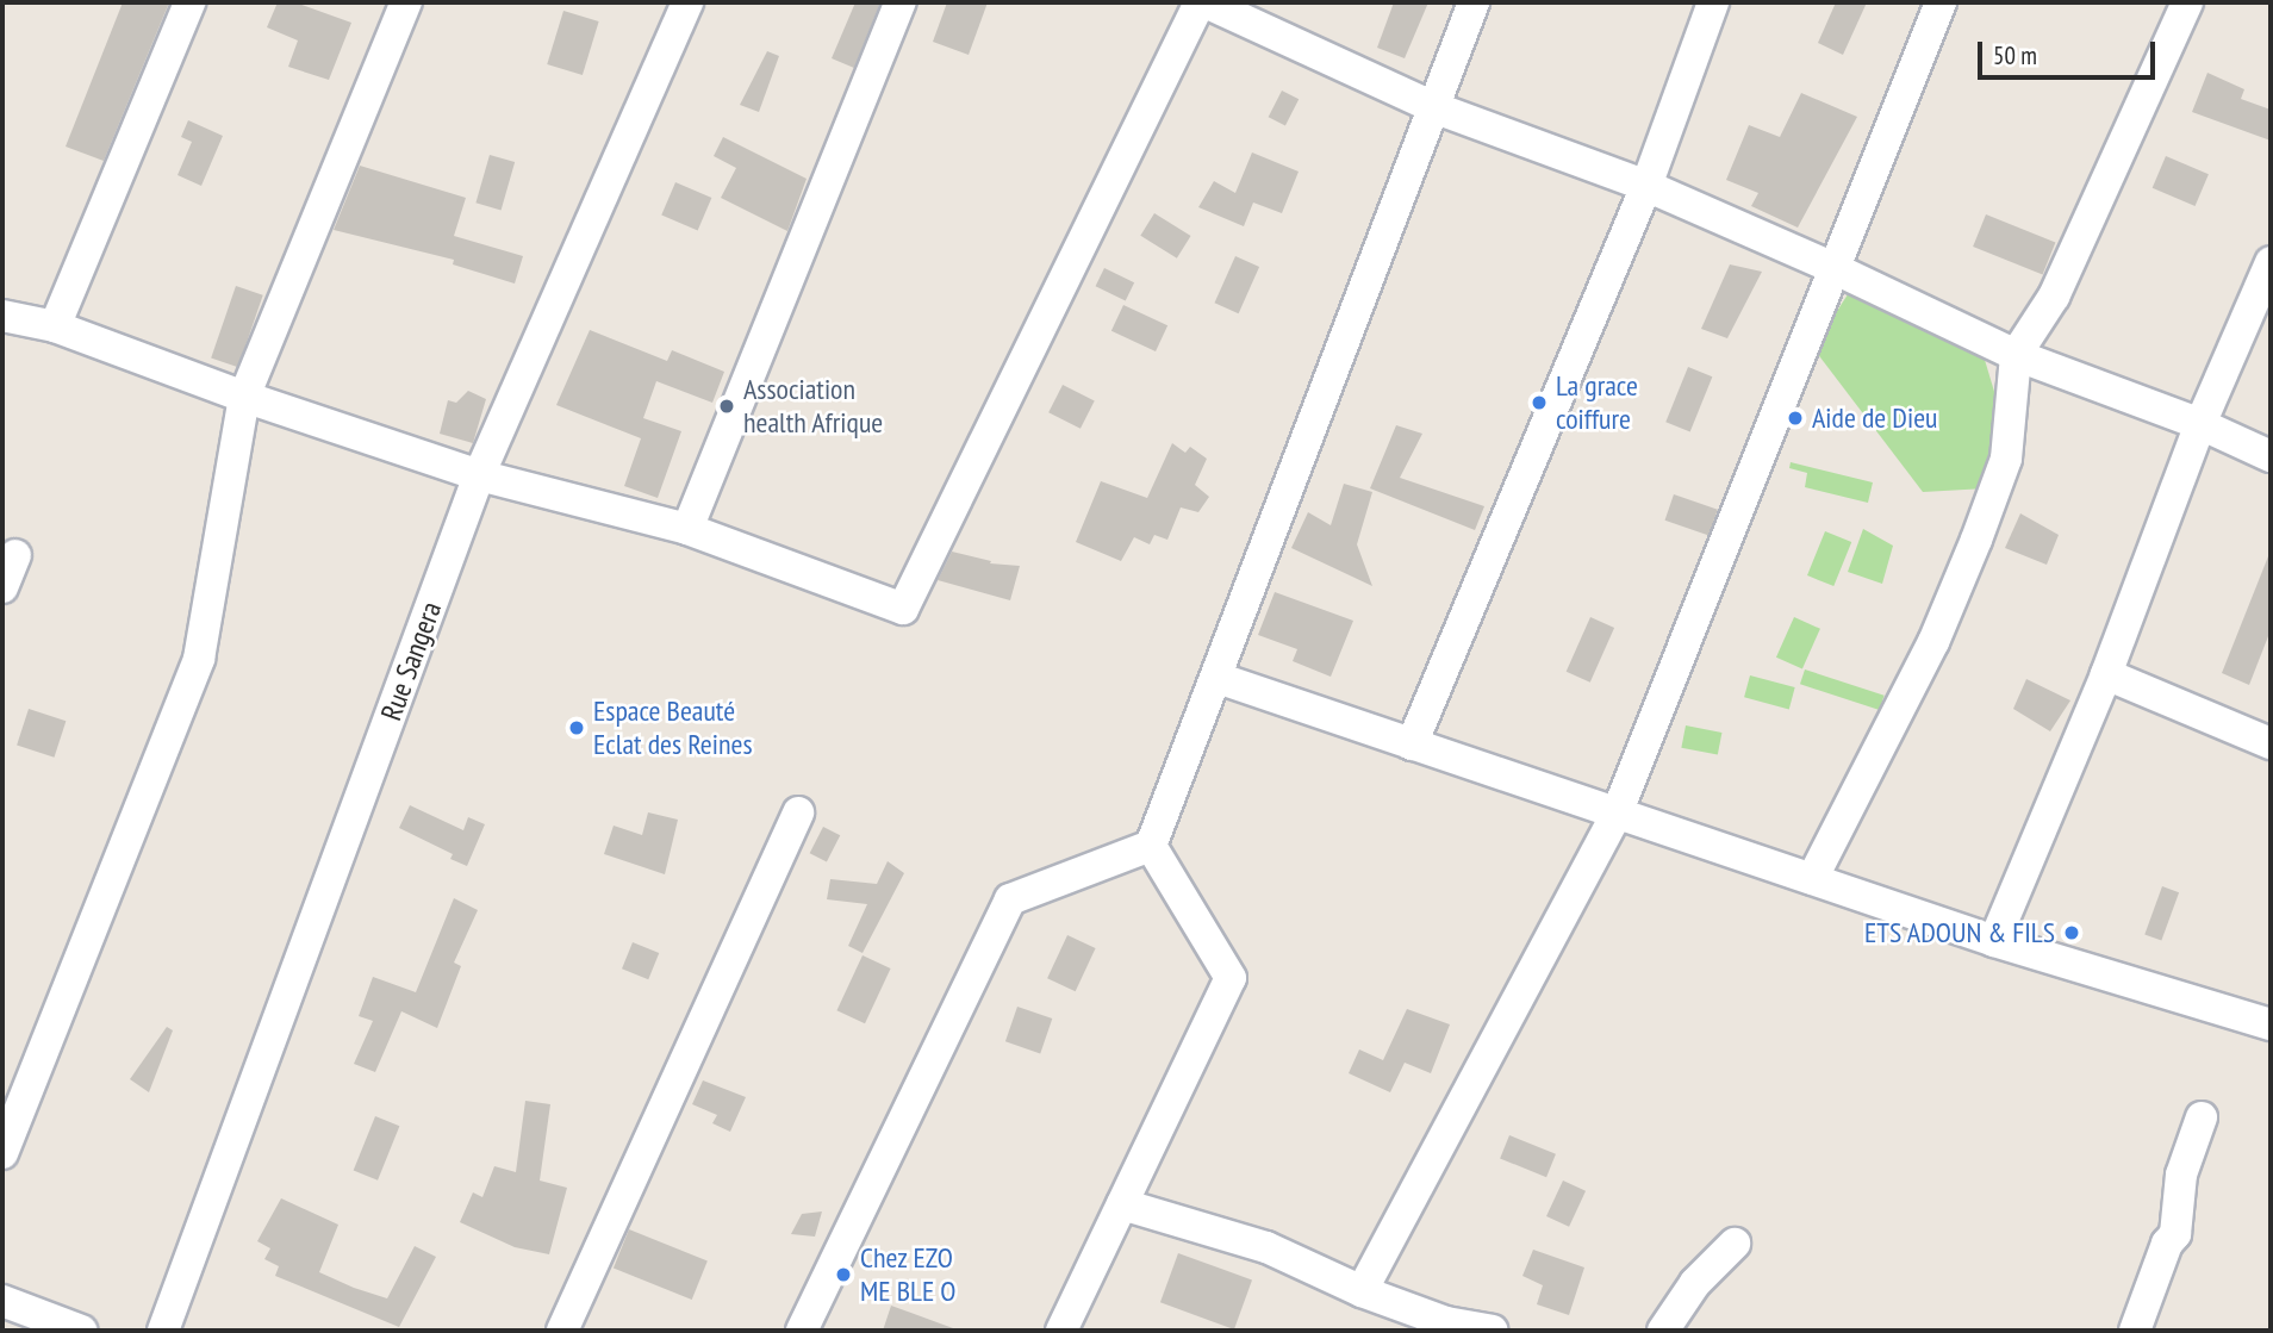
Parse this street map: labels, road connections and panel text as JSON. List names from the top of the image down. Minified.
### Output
{"streets":{"street":["Rue Sangera"]},"places":["La grace coiffure","Association health Afrique","Aide de Dieu","Espace Beauté Eclat des Reines","ETS ADOUN & FILS","Chez EZO ME BLE O"],"scale_bar":"50 m"}
